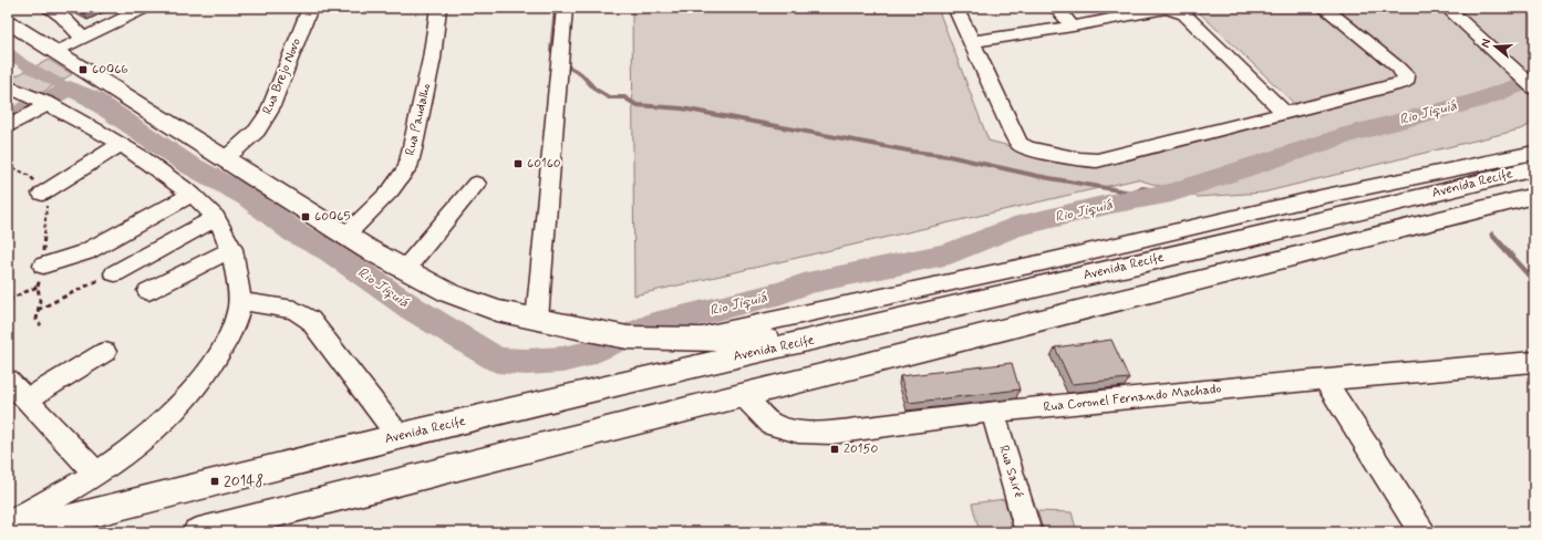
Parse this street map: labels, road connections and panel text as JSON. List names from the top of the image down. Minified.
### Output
{"streets":{"main road":["Avenida Recife"],"street":["Rua Brejo Novo","Rua Paudalho","Rua Coronel Fernando Machado","Rua Sairé"]},"crossings":[["Avenida Recife","Rua Coronel Fernando Machado"],["Rua Coronel Fernando Machado","Rua Sairé"]],"water":["Rio Jiquiá"],"places":{"transit":["60066","60160","60065","20150","20148"]},"north":"left"}
